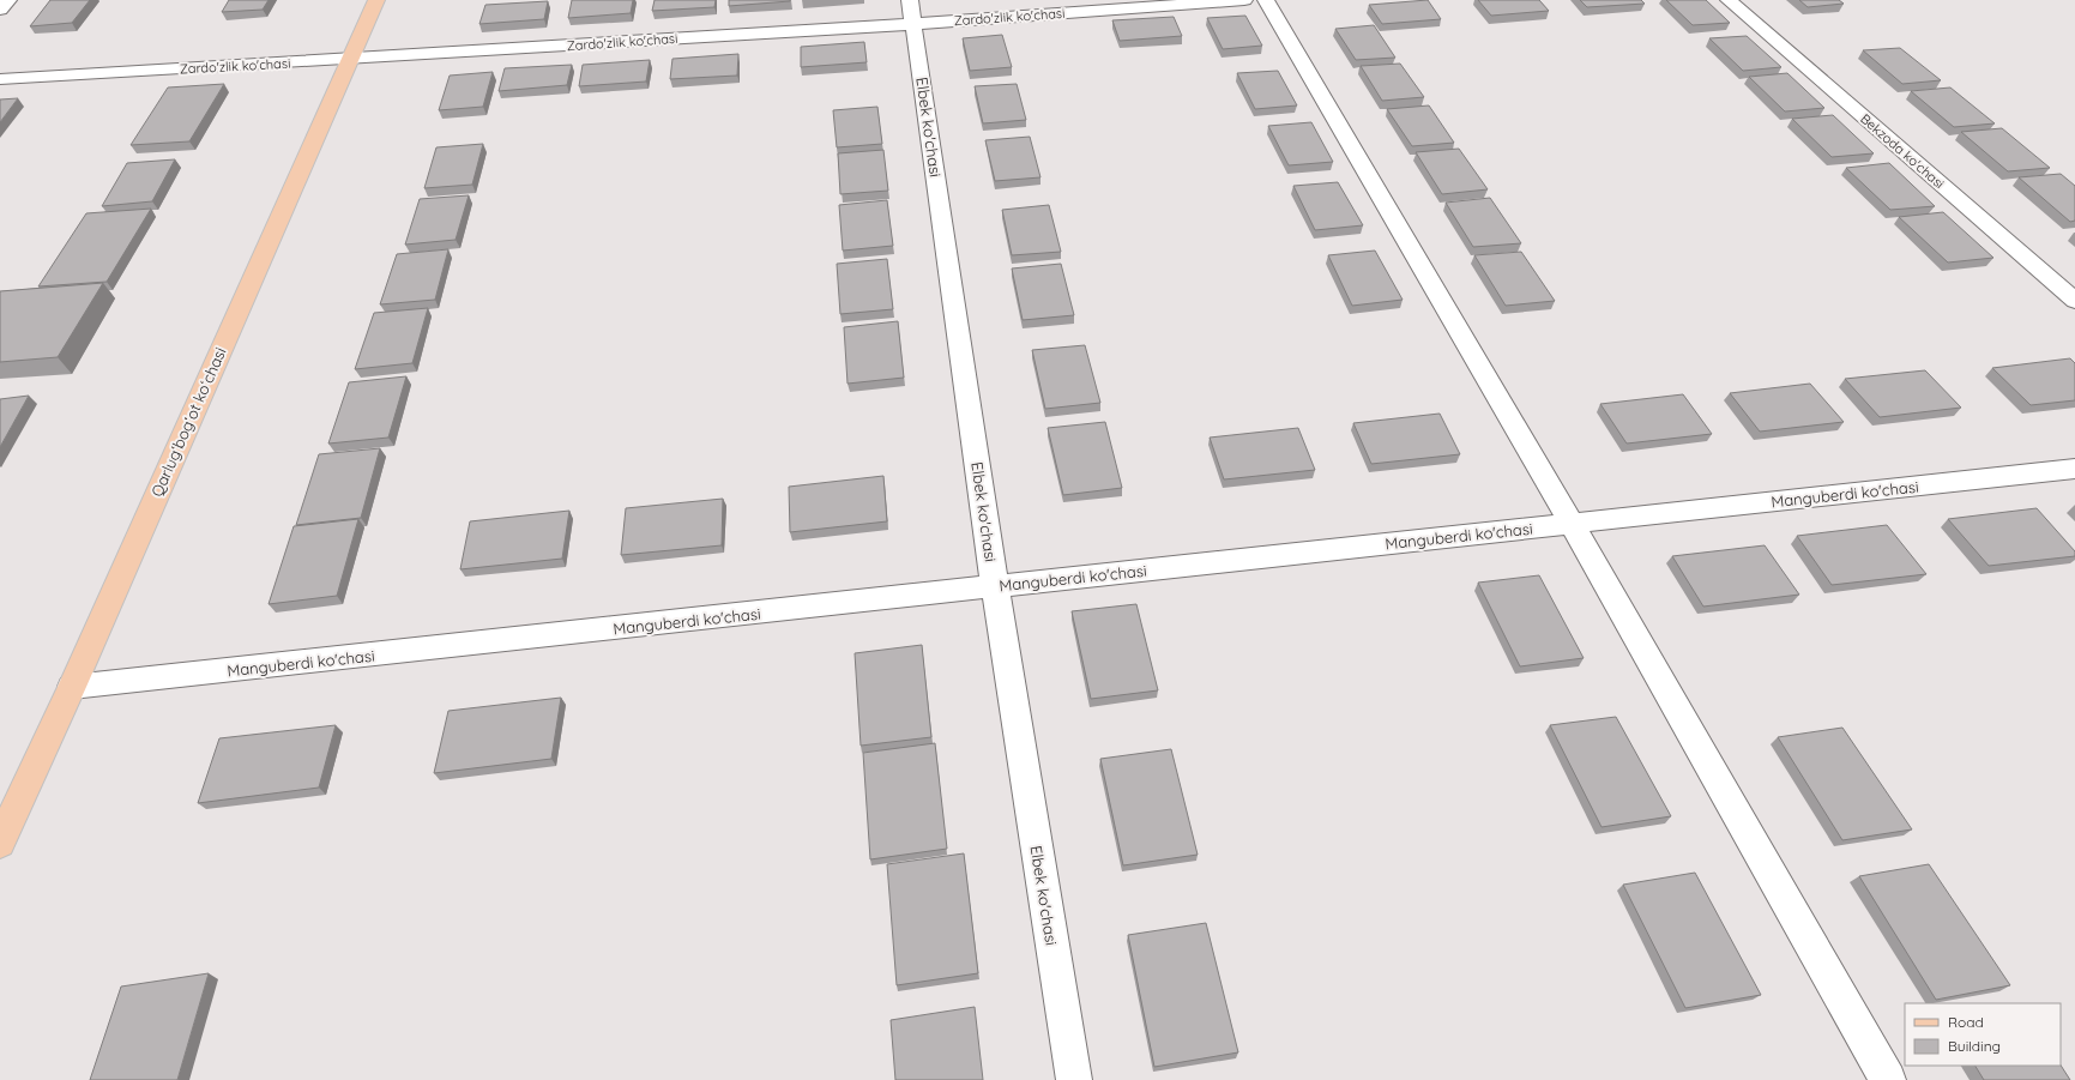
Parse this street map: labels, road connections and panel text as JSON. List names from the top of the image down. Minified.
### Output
{"streets":{"main road":["Qarlug‘bog‘ot ko‘chasi"],"street":["Zardo'zlik ko'chasi","Elbek ko'chasi","Bekzoda ko'chasi","Manguberdi ko'chasi"]},"crossings":[["Zardo'zlik ko'chasi","Elbek ko'chasi"],["Zardo'zlik ko'chasi","Qarlug‘bog‘ot ko‘chasi"],["Elbek ko'chasi","Manguberdi ko'chasi"],["Qarlug‘bog‘ot ko‘chasi","Manguberdi ko'chasi"]],"legend":["Road","Building"]}
